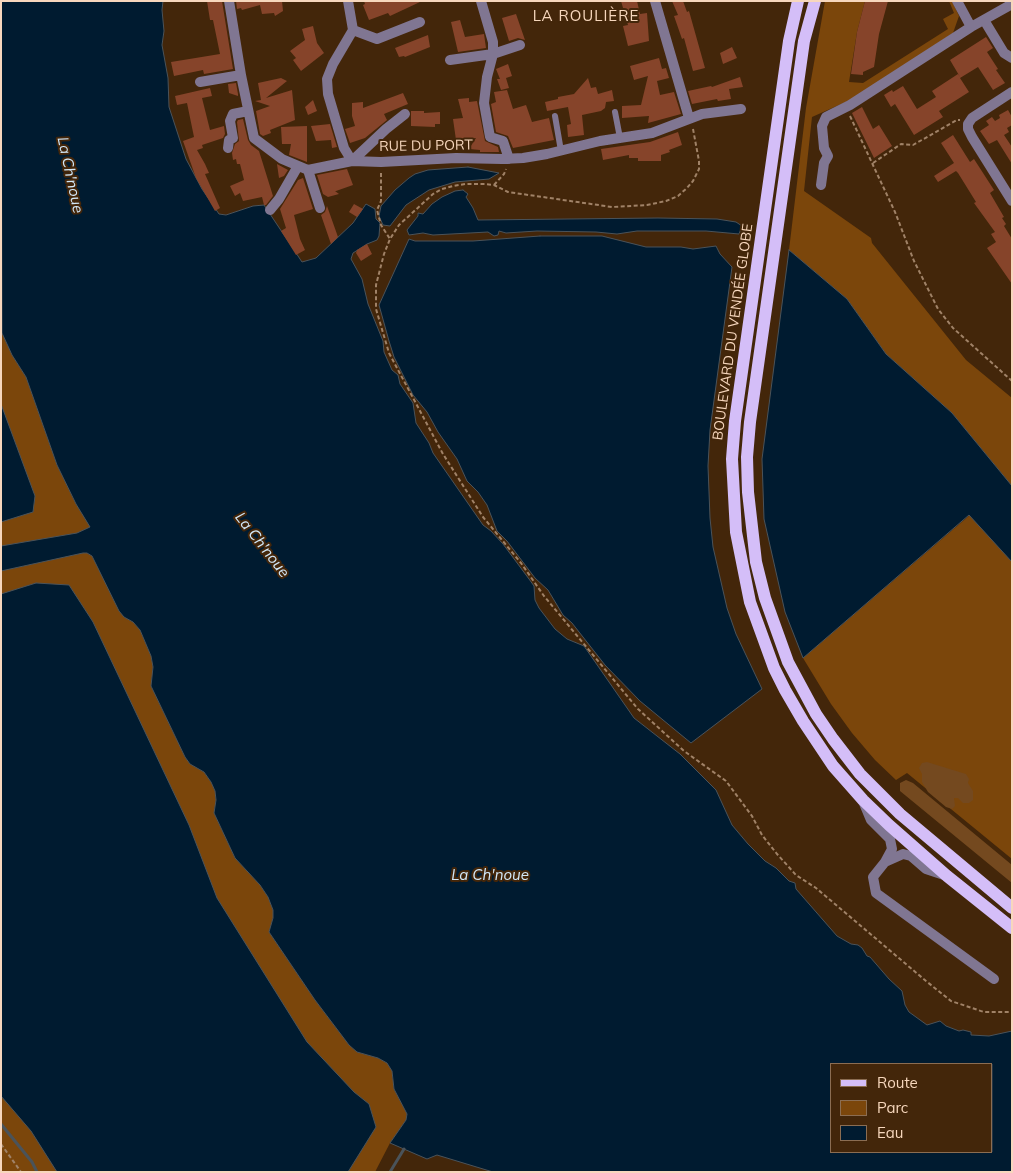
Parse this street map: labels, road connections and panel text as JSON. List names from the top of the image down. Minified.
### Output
{"streets":{"main road":["BOULEVARD DU VENDÉE GLOBE"],"street":["RUE DU PORT"]},"districts":["LA ROULIÈRE"],"water":["La Ch'noue"],"legend":["Route","Parc","Eau"]}
